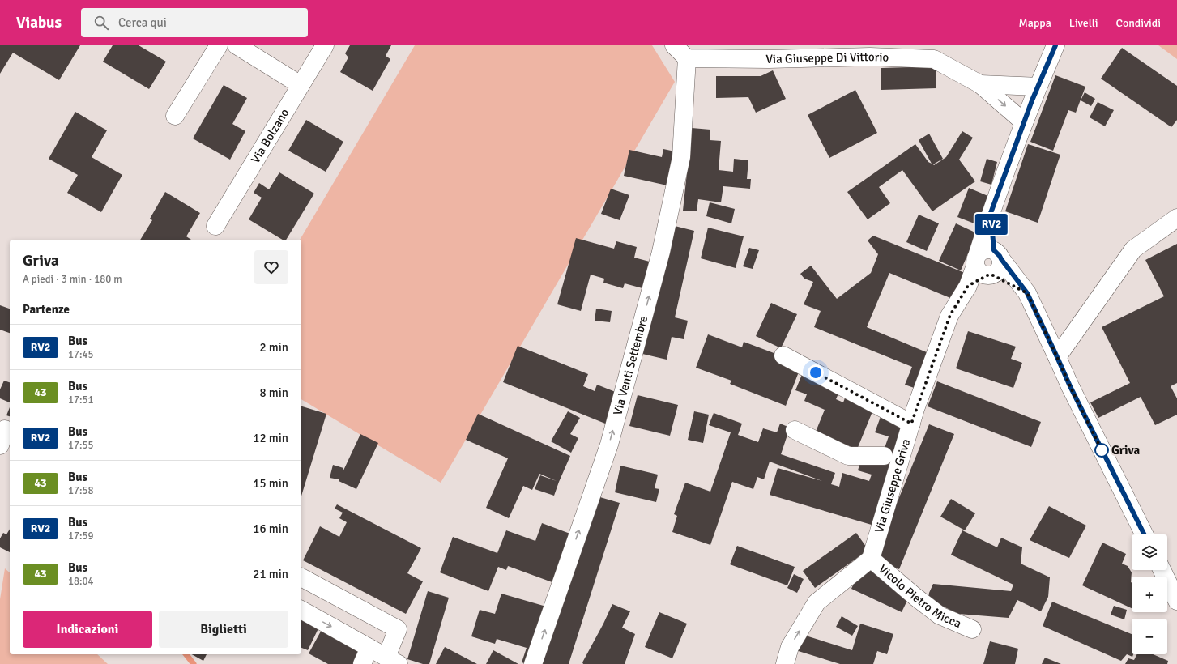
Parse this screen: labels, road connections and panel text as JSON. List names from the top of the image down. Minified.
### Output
{"streets":{"street":["Via Giuseppe Di Vittorio","Via Bolzano","Via Venti Settembre","Via Giuseppe Griva","Vicolo Pietro Micca"]},"crossings":[["Via Giuseppe Di Vittorio","Via Venti Settembre"],["Via Giuseppe Di Vittorio","Via Giuseppe Griva"],["Via Giuseppe Griva","Vicolo Pietro Micca"]],"one_way":["Via Venti Settembre"],"places":["Griva"],"lines":["bus line RV2"],"page":{"header":"Viabus","search":"Cerca qui","nav":["Mappa","Livelli","Condividi"],"on_map":"RV2","heading":[["Griva","A piedi · 3 min · 180 m"],"Partenze"],"list":[{"mark":"RV2","name":"Bus","note":"17:45","value":"2 min"},{"mark":"43","name":"Bus","note":"17:51","value":"8 min"},{"mark":"RV2","name":"Bus","note":"17:55","value":"12 min"},{"mark":"43","name":"Bus","note":"17:58","value":"15 min"},{"mark":"RV2","name":"Bus","note":"17:59","value":"16 min"},{"mark":"43","name":"Bus","note":"18:04","value":"21 min"}],"map_buttons":["+","−"],"buttons":["Indicazioni","Biglietti"]}}
